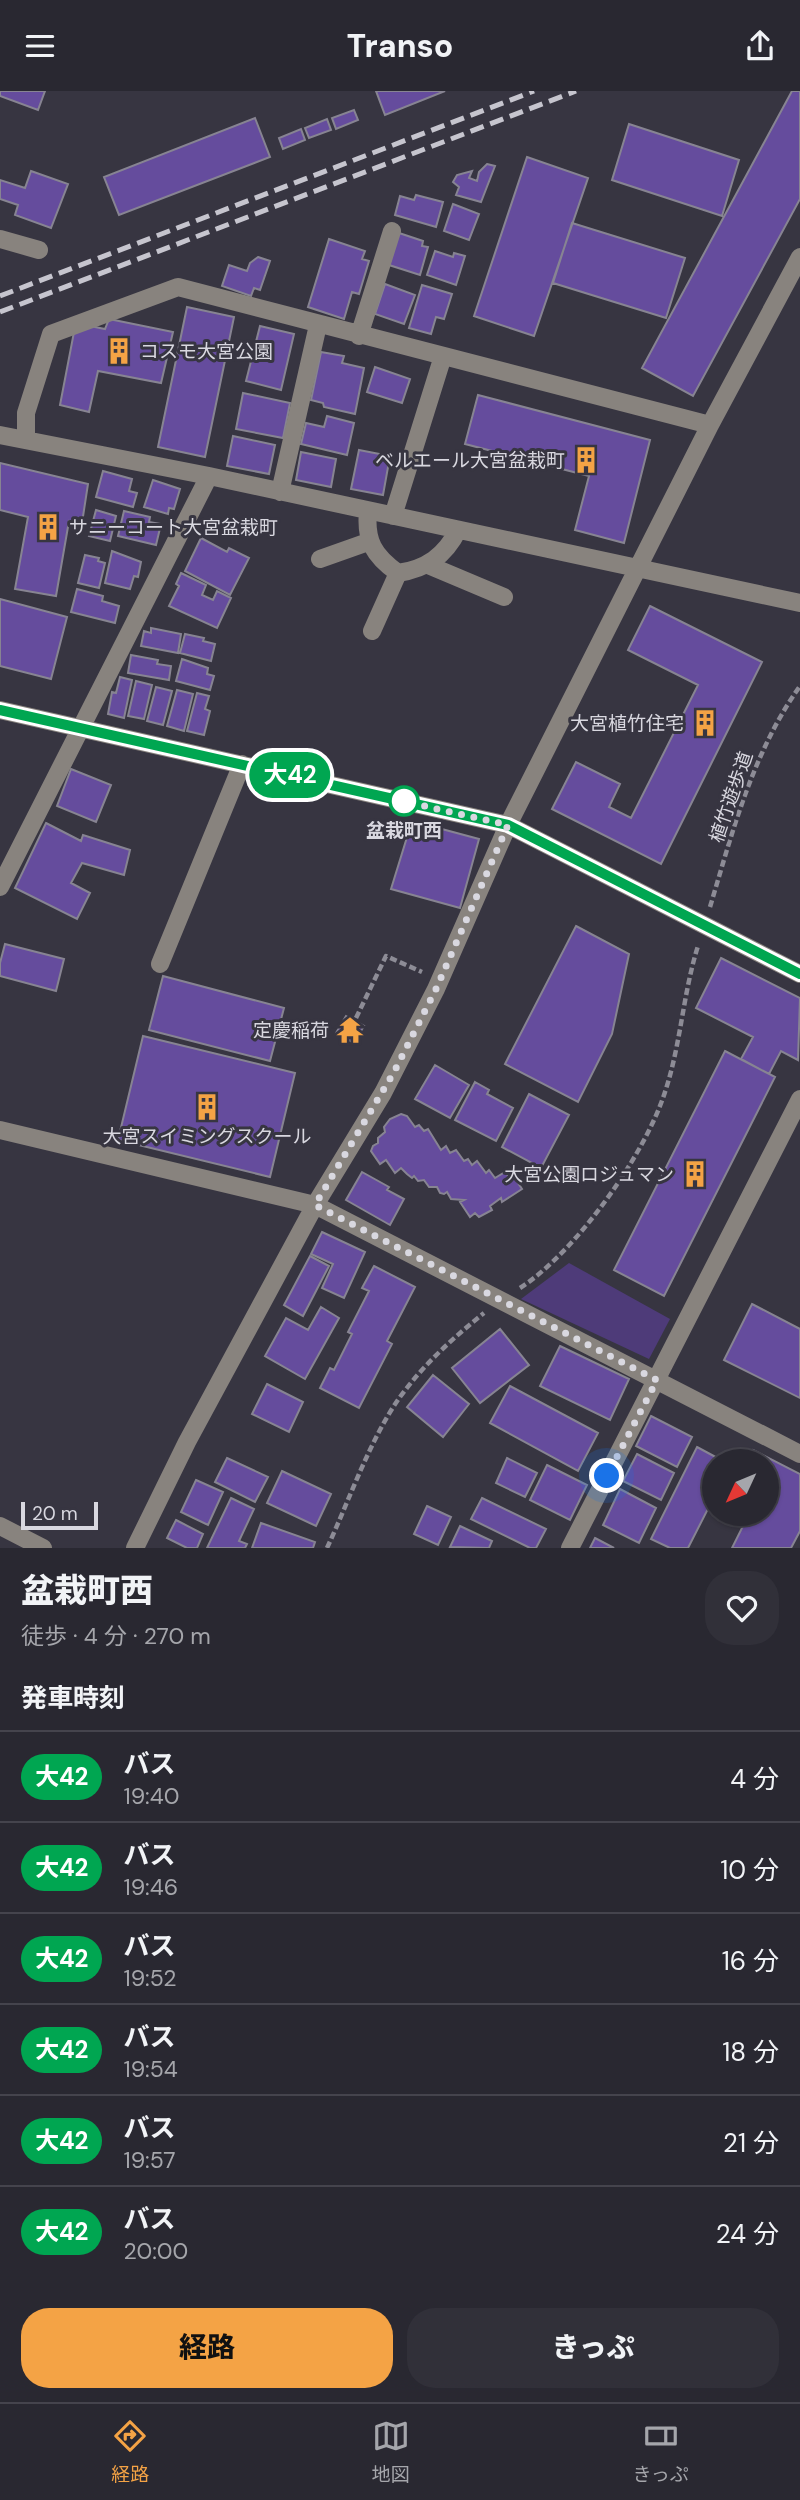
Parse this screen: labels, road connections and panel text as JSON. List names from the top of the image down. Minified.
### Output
{"streets":{"path":["植竹遊歩道"]},"places":{"building":["コスモ大宮公園","ベルエール大宮盆栽町","サニーコート大宮盆栽町","大宮植竹住宅","大宮スイミングスクール","大宮公園ロジュマン"],"other":["盆栽町西"],"temple":["定慶稲荷"]},"lines":["bus line 大42"],"scale_bar":"20 m","north":"bottom left","page":{"header":"Transo","on_map":"大42","scale":"20 m","heading":[["盆栽町西","徒歩 · 4 分 · 270 m"],"発車時刻"],"list":[{"mark":"大42","name":"バス","note":"19:40","value":"4 分"},{"mark":"大42","name":"バス","note":"19:46","value":"10 分"},{"mark":"大42","name":"バス","note":"19:52","value":"16 分"},{"mark":"大42","name":"バス","note":"19:54","value":"18 分"},{"mark":"大42","name":"バス","note":"19:57","value":"21 分"},{"mark":"大42","name":"バス","note":"20:00","value":"24 分"}],"buttons":["経路","きっぷ"],"tabs":["経路","地図","きっぷ"]}}
